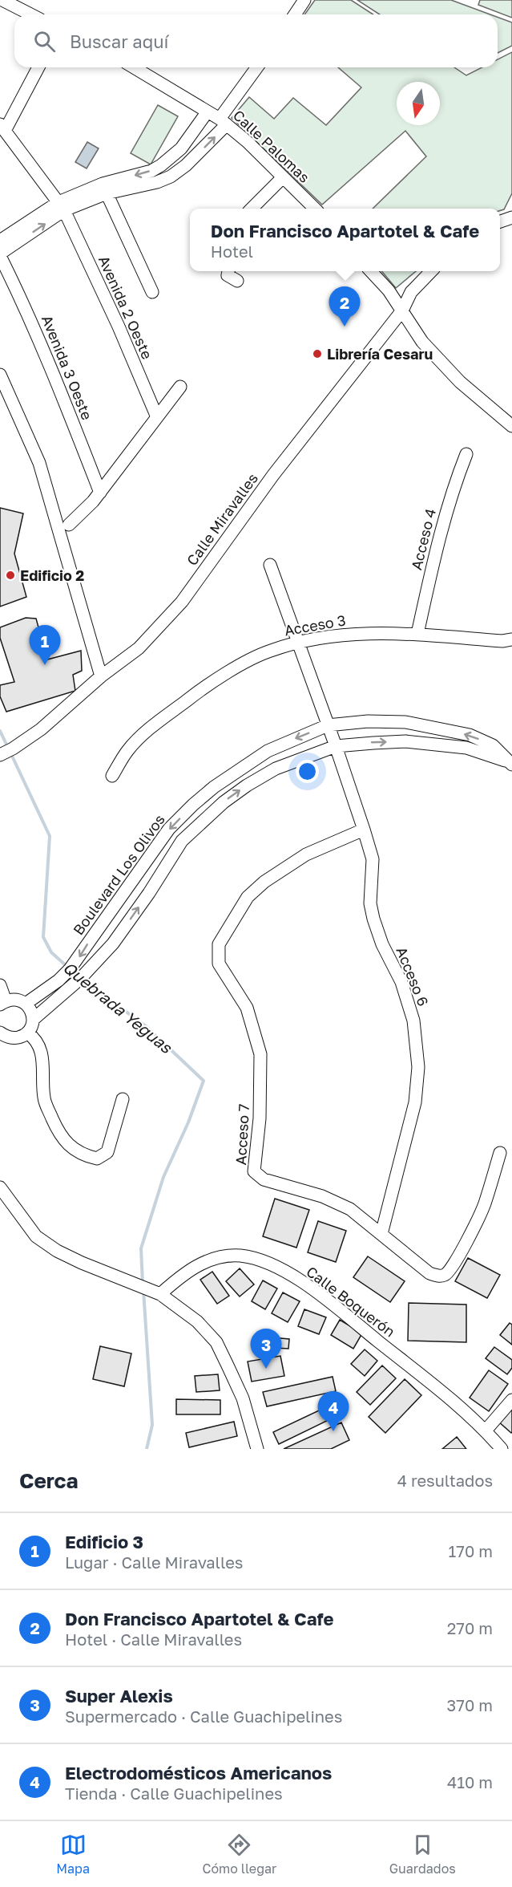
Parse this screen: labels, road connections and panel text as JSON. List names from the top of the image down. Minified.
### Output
{"streets":{"street":["Calle Palomas","Avenida 2 Oeste","Avenida 3 Oeste","Calle Miravalles","Acceso 4","Acceso 3","Boulevard Los Olivos","Acceso 6","Acceso 7","Calle Boquerón"]},"crossings":[["Acceso 4","Acceso 3"],["Acceso 3","Acceso 6"],["Boulevard Los Olivos","Acceso 6"],["Acceso 6","Acceso 7"]],"water":["Quebrada Yeguas"],"places":["Librería Cesaru","Edificio 2"],"north":"bottom","page":{"search":"Buscar aquí","popup":["Don Francisco Apartotel & Cafe","Hotel"],"pins":["2","1","3","4"],"heading":["Cerca","4 resultados"],"list":[{"mark":"1","name":"Edificio 3","note":"Lugar · Calle Miravalles","value":"170 m"},{"mark":"2","name":"Don Francisco Apartotel & Cafe","note":"Hotel · Calle Miravalles","value":"270 m"},{"mark":"3","name":"Super Alexis","note":"Supermercado · Calle Guachipelines","value":"370 m"},{"mark":"4","name":"Electrodomésticos Americanos","note":"Tienda · Calle Guachipelines","value":"410 m"}],"nav":["Mapa","Cómo llegar","Guardados"]}}
